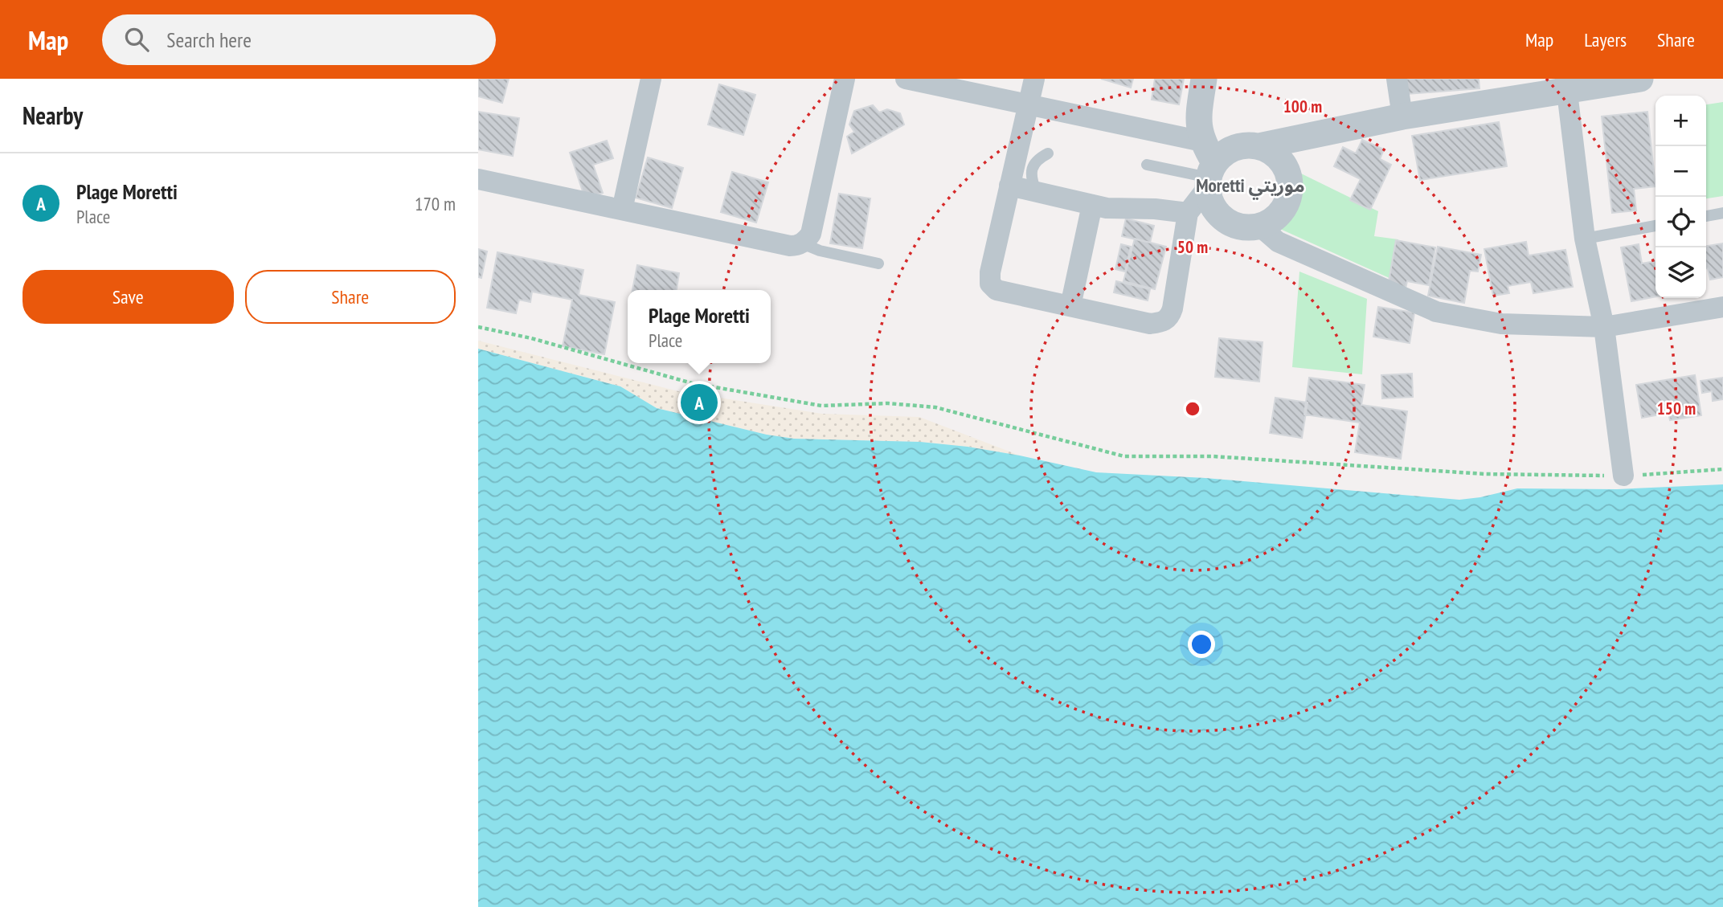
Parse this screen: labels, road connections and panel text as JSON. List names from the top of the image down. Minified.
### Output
{"districts":["Moretti موريتي"],"page":{"header":"Map","search":"Search here","nav":["Map","Layers","Share"],"heading":"Nearby","map_buttons":["+","−"],"list":[{"mark":"A","name":"Plage Moretti","note":"Place","value":"170 m"}],"buttons":["Save","Share"],"popup":["Plage Moretti","Place"],"pins":"A"},"rings":["100 m","50 m","150 m"]}
